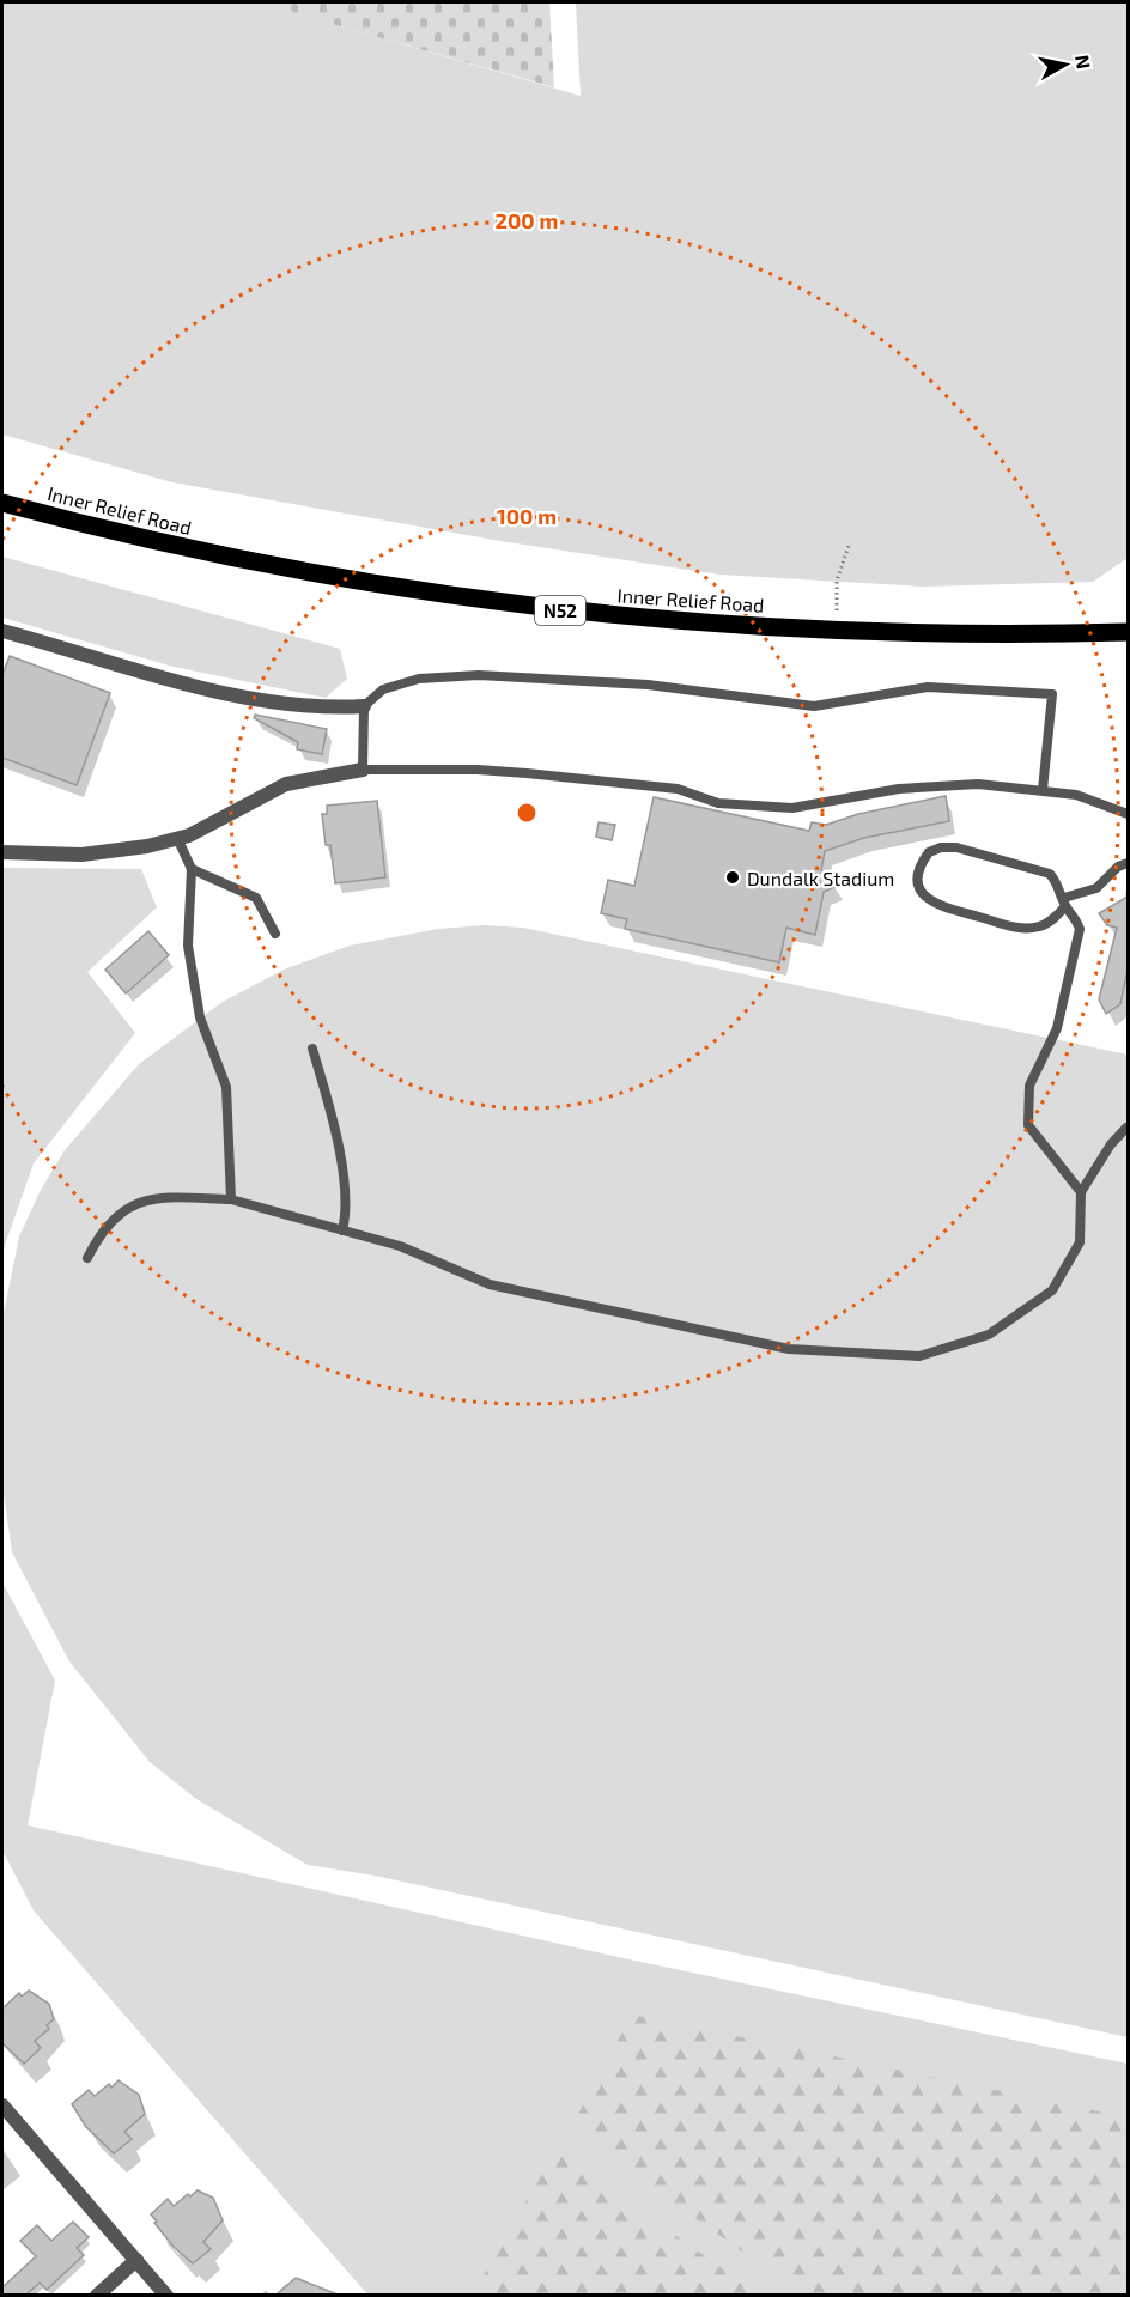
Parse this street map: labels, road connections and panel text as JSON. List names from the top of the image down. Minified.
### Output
{"streets":{"main road":["Inner Relief Road","N52"]},"places":["Dundalk Stadium"],"north":"right","rings":["200 m","100 m"]}
